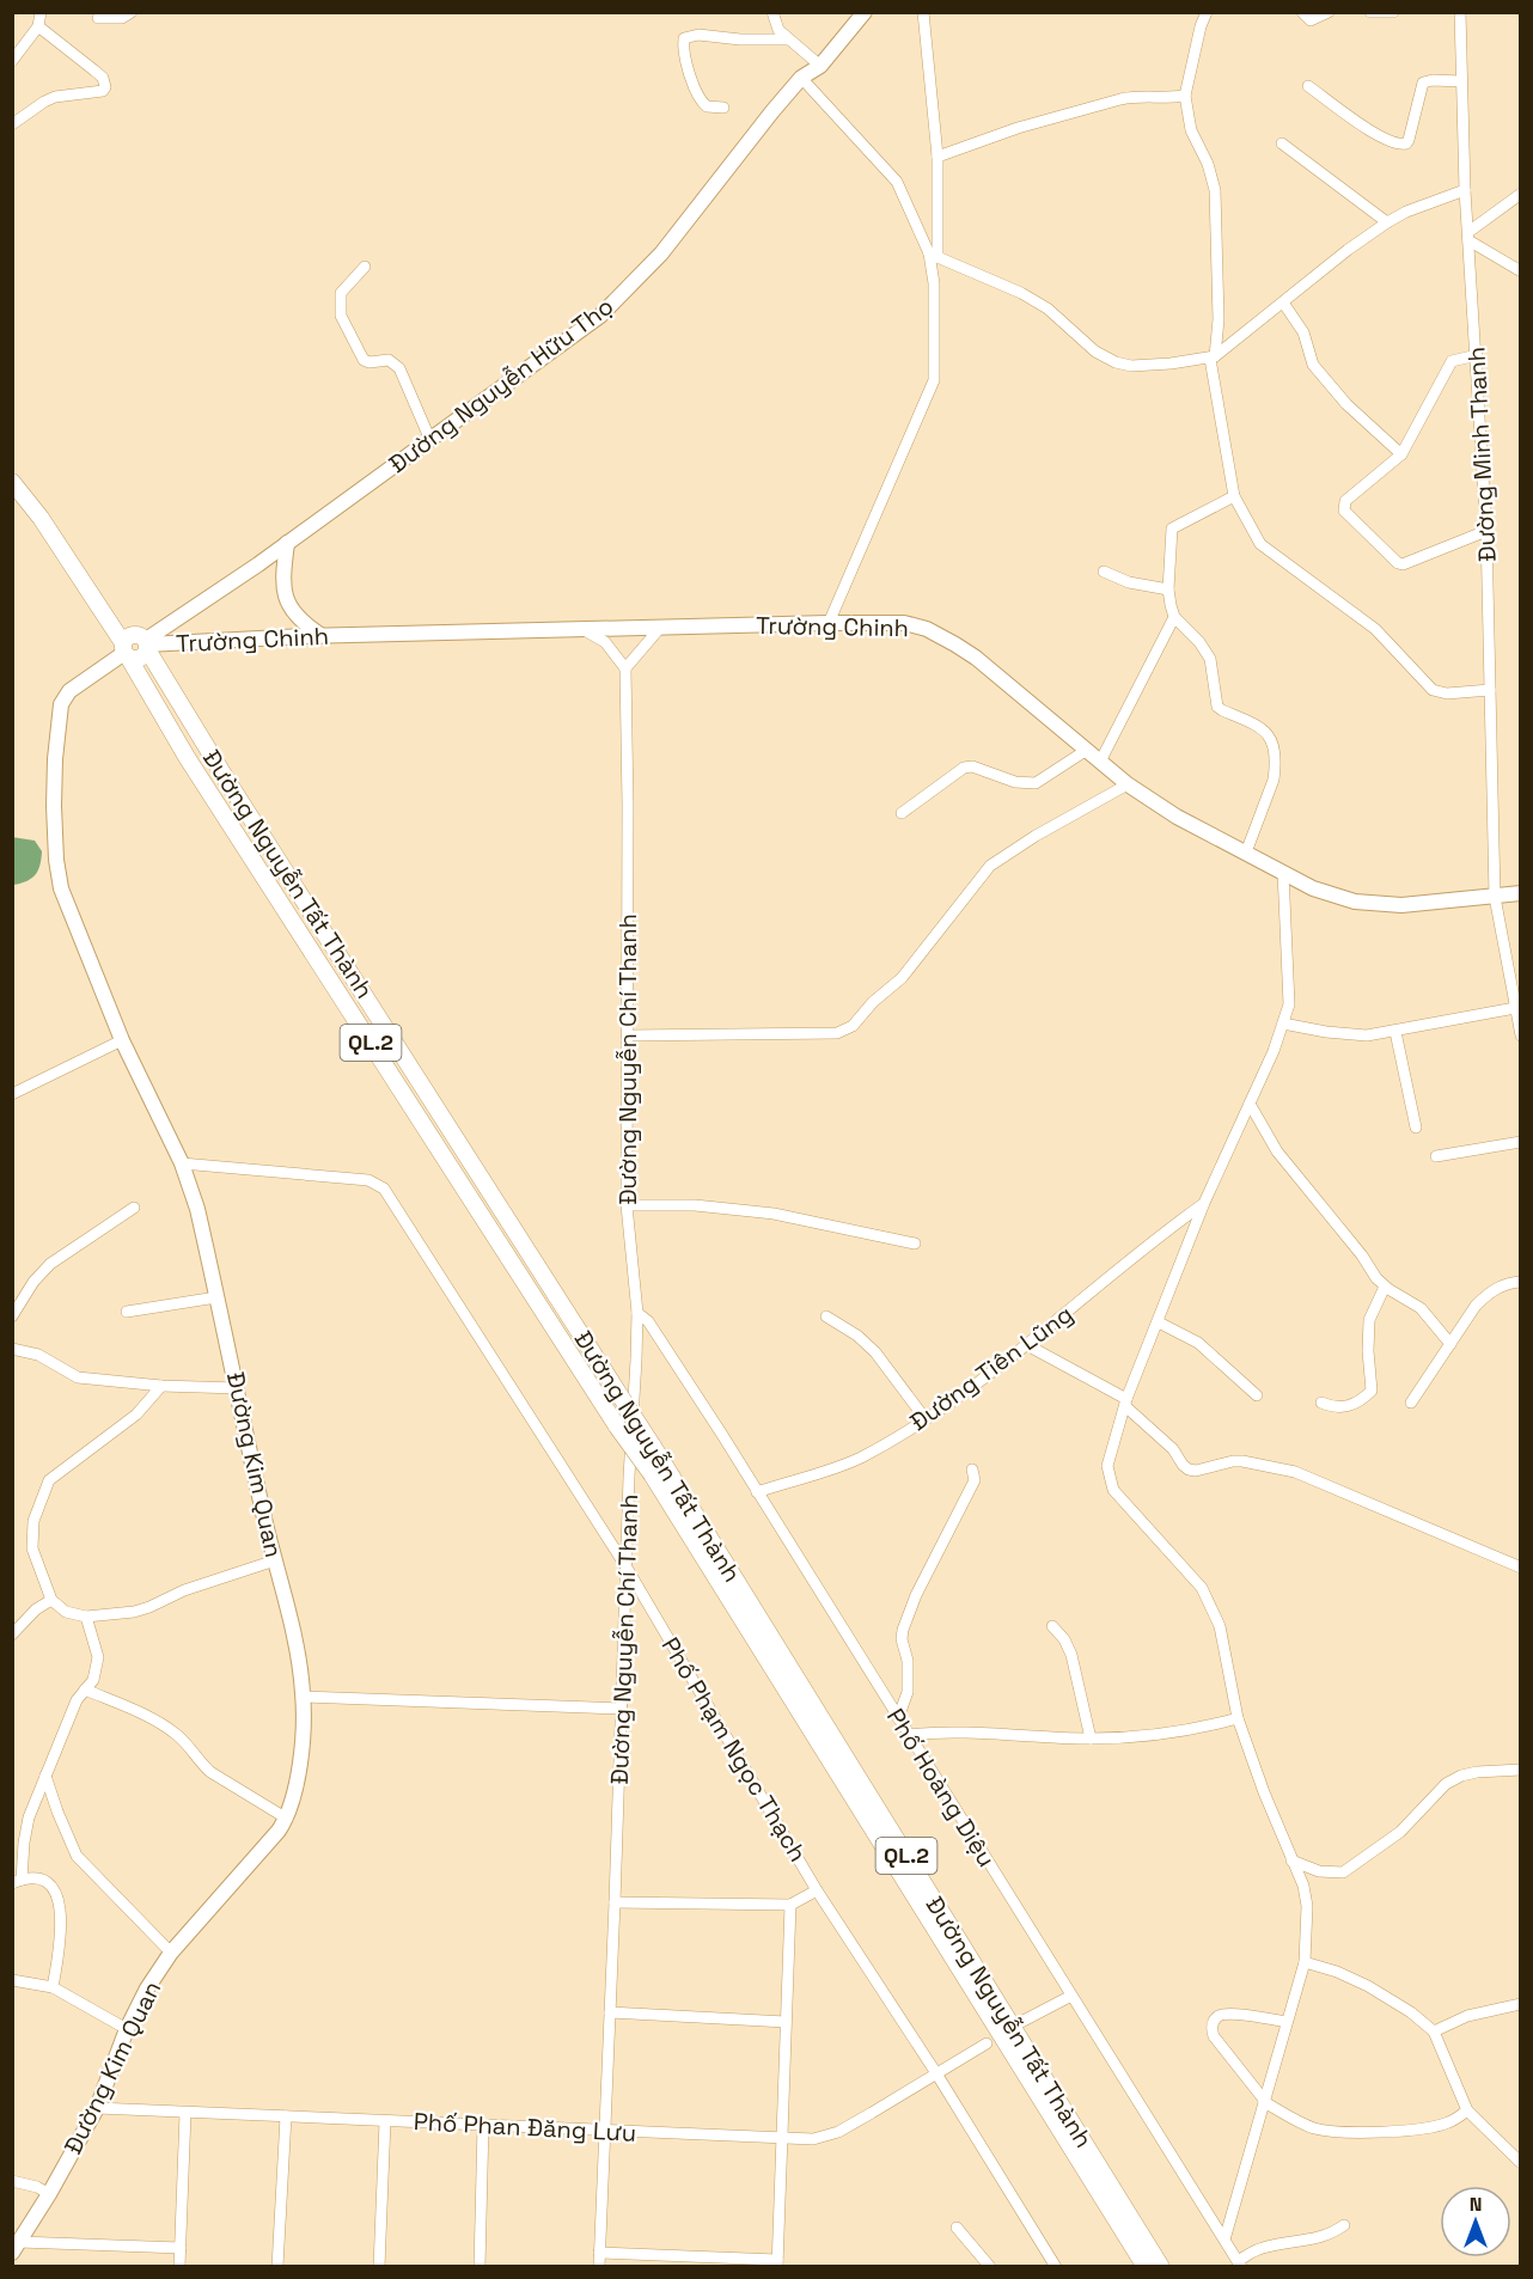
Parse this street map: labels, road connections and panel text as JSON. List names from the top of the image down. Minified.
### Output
{"streets":{"highway":["Đường Nguyễn Tất Thành","QL.2"],"main road":["Đường Nguyễn Hữu Thọ","Trường Chinh","Đường Kim Quan"],"street":["Đường Minh Thanh","Đường Nguyễn Chí Thanh","Đường Tiên Lũng","Phố Phạm Ngọc Thạch","Phố Hoàng Diệu","Phố Phan Đăng Lưu"]},"crossings":[["Đường Nguyễn Hữu Thọ","Trường Chinh"],["Đường Nguyễn Hữu Thọ","Đường Nguyễn Tất Thành"],["Đường Minh Thanh","Trường Chinh"],["Trường Chinh","Đường Nguyễn Tất Thành"],["Đường Nguyễn Tất Thành","QL.2"],["Đường Nguyễn Tất Thành","Đường Kim Quan"],["QL.2","Đường Kim Quan"],["Đường Nguyễn Chí Thanh","Phố Phạm Ngọc Thạch"],["Đường Nguyễn Chí Thanh","Phố Hoàng Diệu"],["Đường Nguyễn Chí Thanh","Phố Phan Đăng Lưu"],["Đường Tiên Lũng","Phố Hoàng Diệu"],["Đường Kim Quan","Phố Phạm Ngọc Thạch"],["Đường Kim Quan","Phố Phan Đăng Lưu"],["Phố Phạm Ngọc Thạch","Phố Phan Đăng Lưu"]],"north":"top"}
